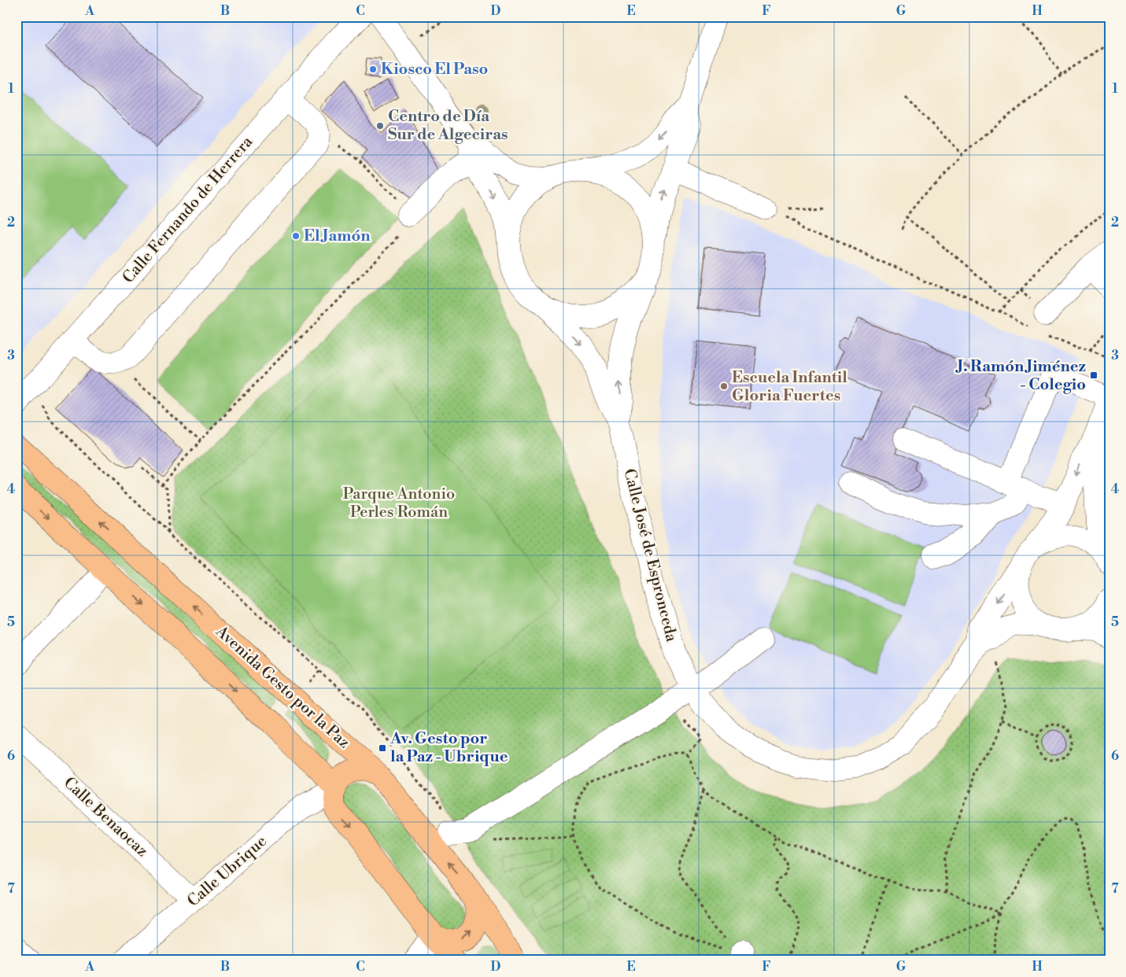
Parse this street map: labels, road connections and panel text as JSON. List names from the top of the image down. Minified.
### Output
{"streets":{"main road":["Avenida Gesto por la Paz"],"street":["Calle Fernando de Herrera","Calle José de Espronceda","Calle Benaocaz","Calle Ubrique"]},"crossings":[["Avenida Gesto por la Paz","Calle Ubrique"],["Calle Benaocaz","Calle Ubrique"]],"parks":["Parque Antonio Perles Román"],"places":{"other":["Kiosco El Paso","Centro de Día Sur de Algeciras","El Jamón","Escuela Infantil Gloria Fuertes"],"transit":["J. Ramón Jiménez - Colegio","Av. Gesto por la Paz - Ubrique"]},"grid":{"columns":["A","B","C","D","E","F","G","H"],"rows":["1","2","3","4","5","6","7"]}}
